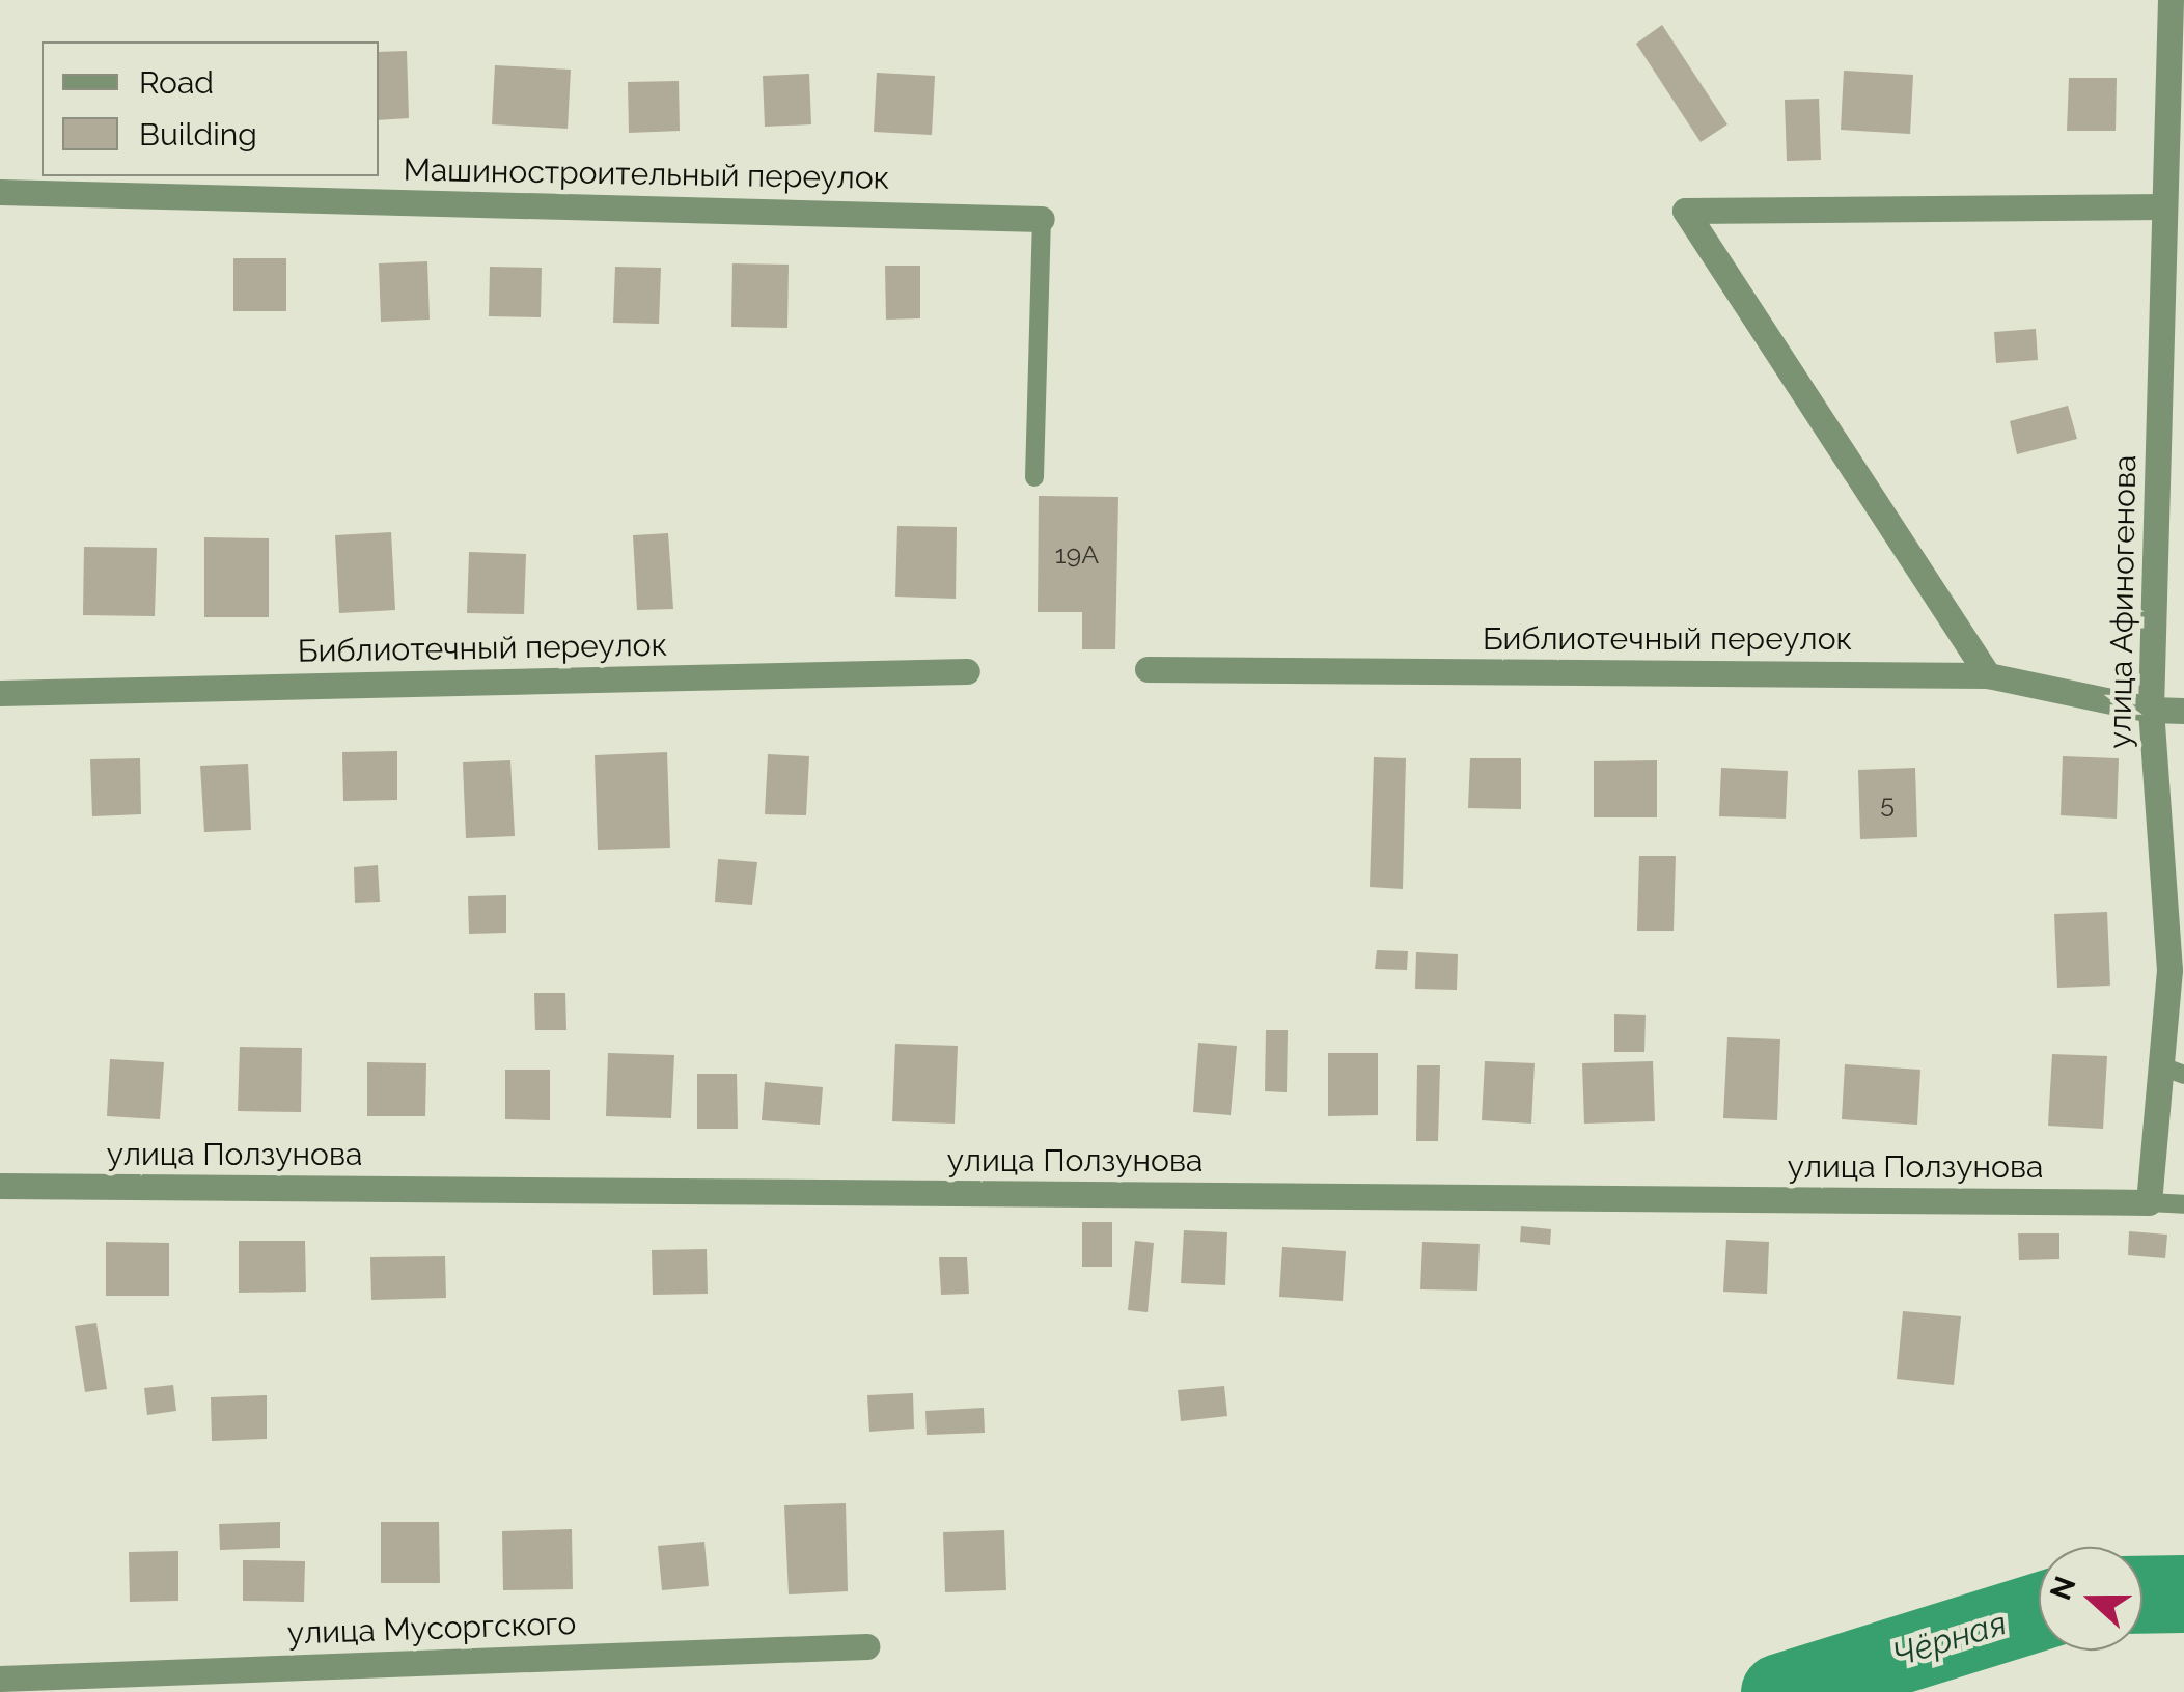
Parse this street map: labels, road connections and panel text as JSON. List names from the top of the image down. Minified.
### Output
{"streets":{"street":["Машиностроительный переулок","улица Афиногенова","Библиотечный переулок","улица Ползунова","улица Мусоргского"]},"crossings":[["улица Афиногенова","Библиотечный переулок"],["улица Афиногенова","улица Ползунова"]],"water":["Чёрная"],"house_numbers":["19А","5"],"legend":["Road","Building"],"north":"left"}
